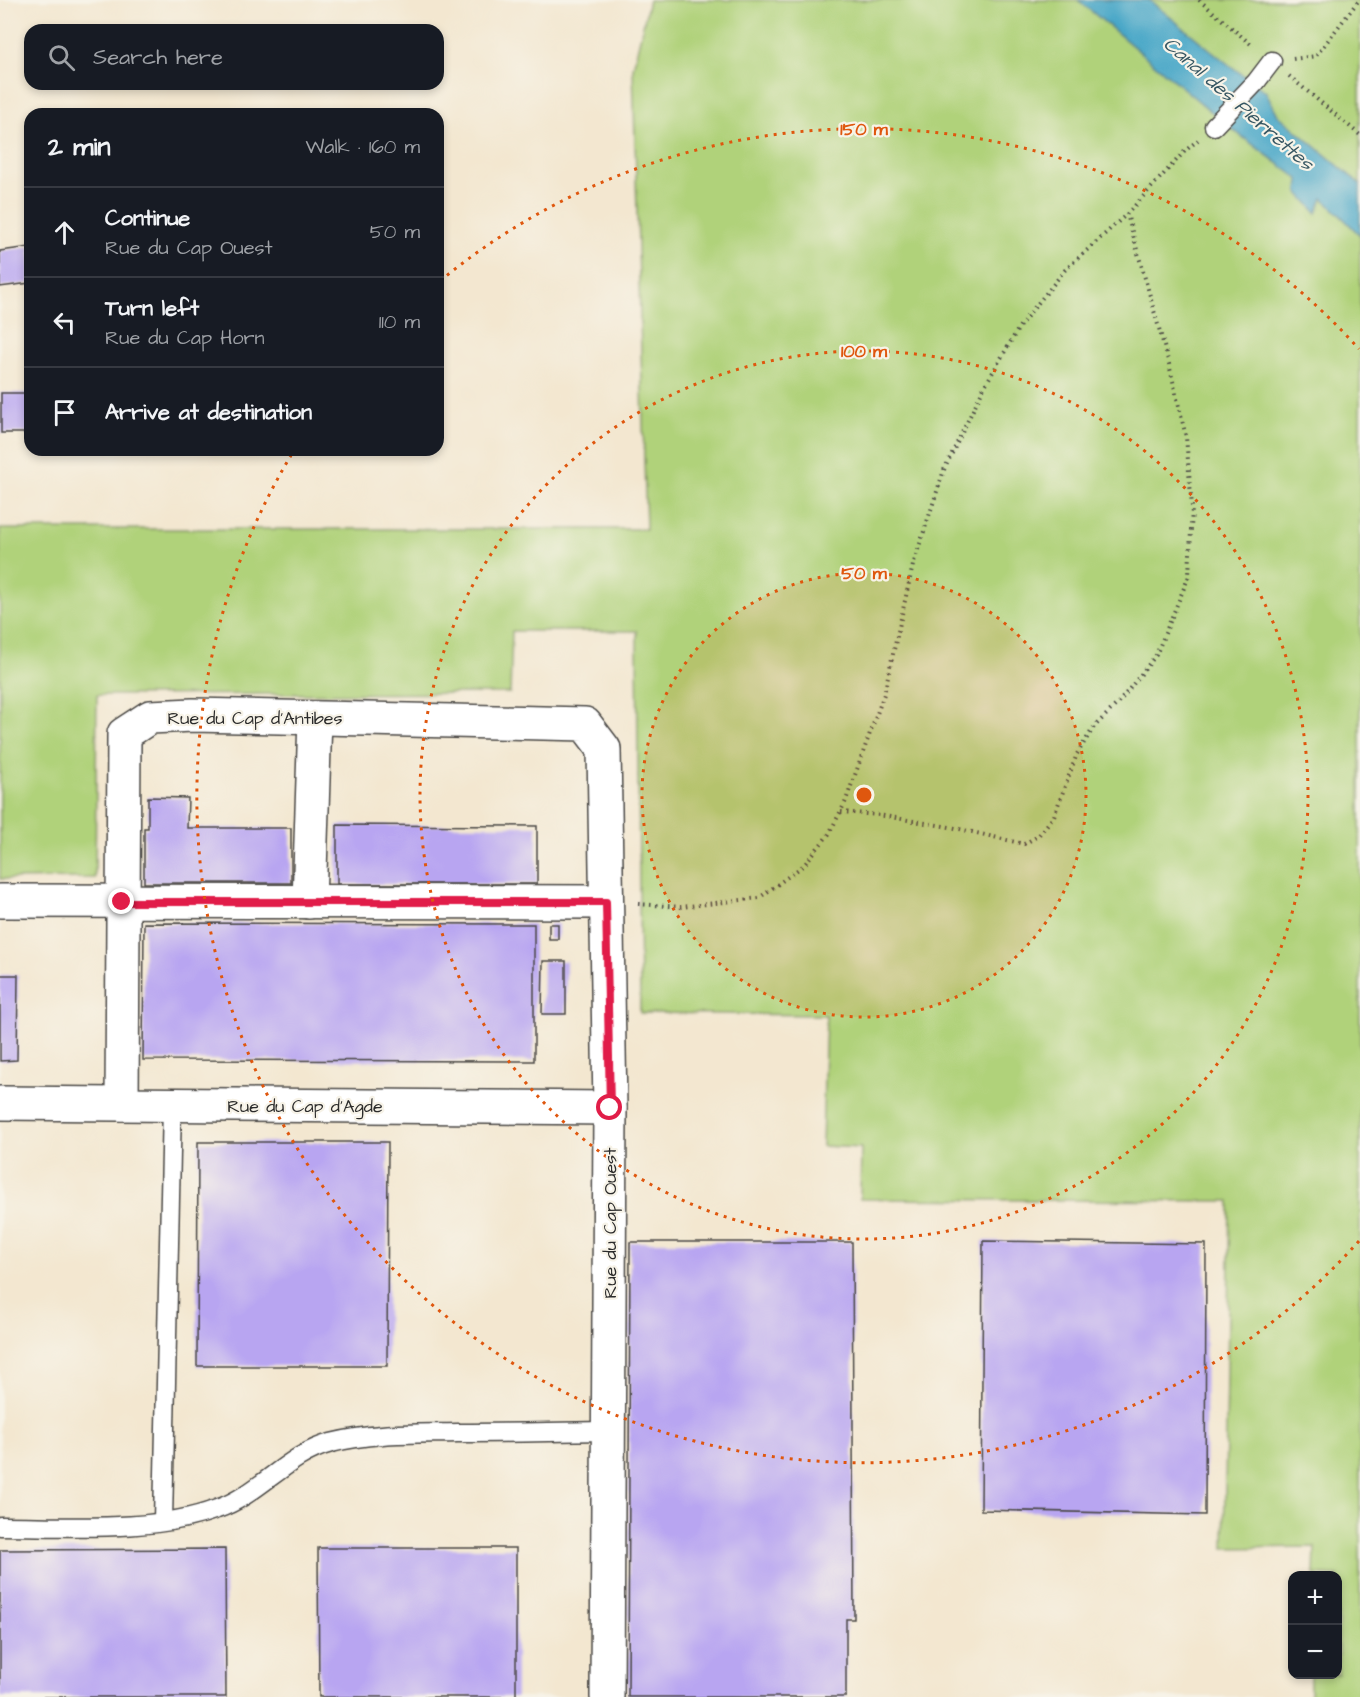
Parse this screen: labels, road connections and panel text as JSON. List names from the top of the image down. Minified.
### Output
{"streets":{"street":["Rue du Cap d'Antibes","Rue du Cap d'Agde","Rue du Cap Ouest"]},"crossings":[["Rue du Cap d'Antibes","Rue du Cap d'Agde"],["Rue du Cap d'Antibes","Rue du Cap Ouest"],["Rue du Cap d'Agde","Rue du Cap Ouest"]],"water":["Canal des Pierrettes"],"page":{"search":"Search here","heading":["2 min","Walk · 160 m"],"list":[["Continue","Rue du Cap Ouest","50 m"],["Turn left","Rue du Cap Horn","110 m"],"Arrive at destination"],"map_buttons":["+","−"]},"rings":["150 m","100 m","50 m"]}
